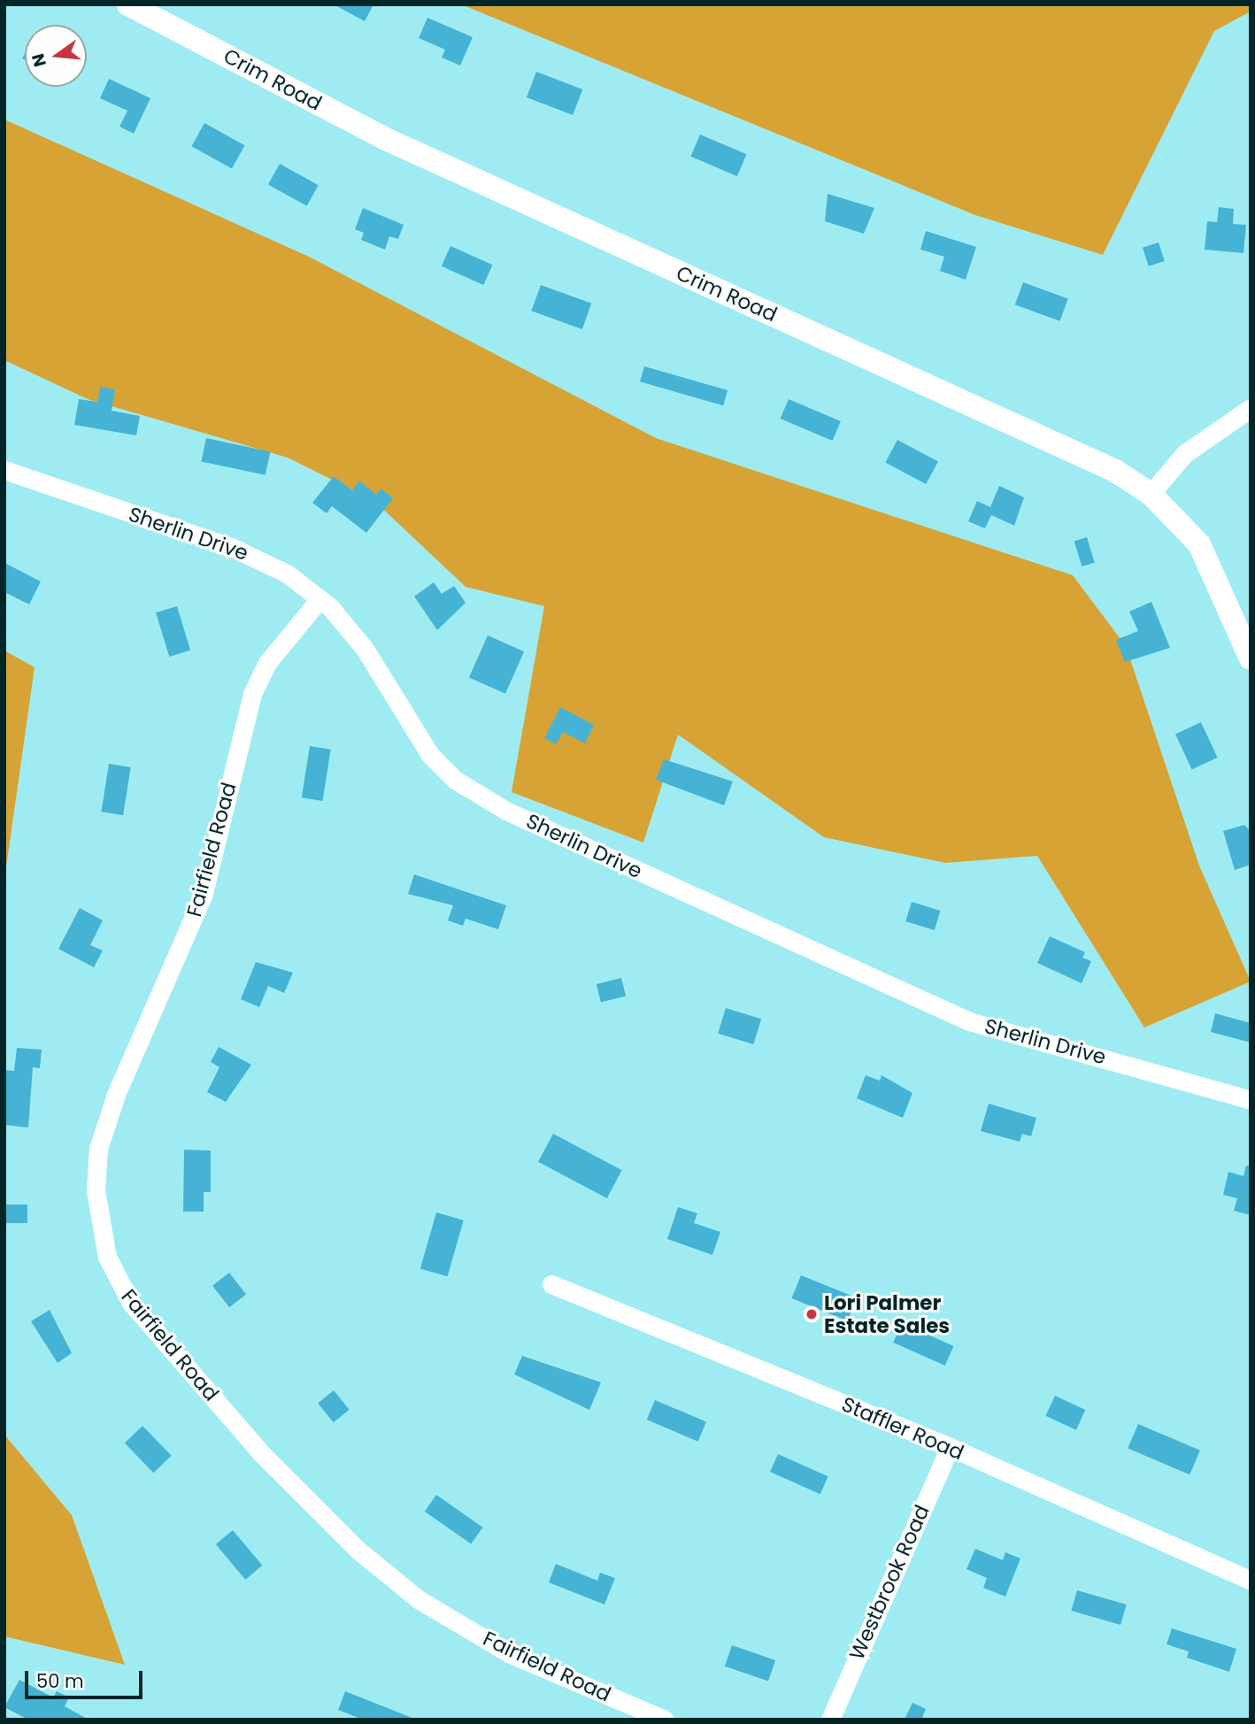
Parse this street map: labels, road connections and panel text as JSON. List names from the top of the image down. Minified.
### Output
{"streets":{"street":["Crim Road","Sherlin Drive","Fairfield Road","Staffler Road","Westbrook Road"]},"crossings":[["Sherlin Drive","Fairfield Road"],["Staffler Road","Westbrook Road"]],"places":["Lori Palmer Estate Sales"],"scale_bar":"50 m","north":"left"}
